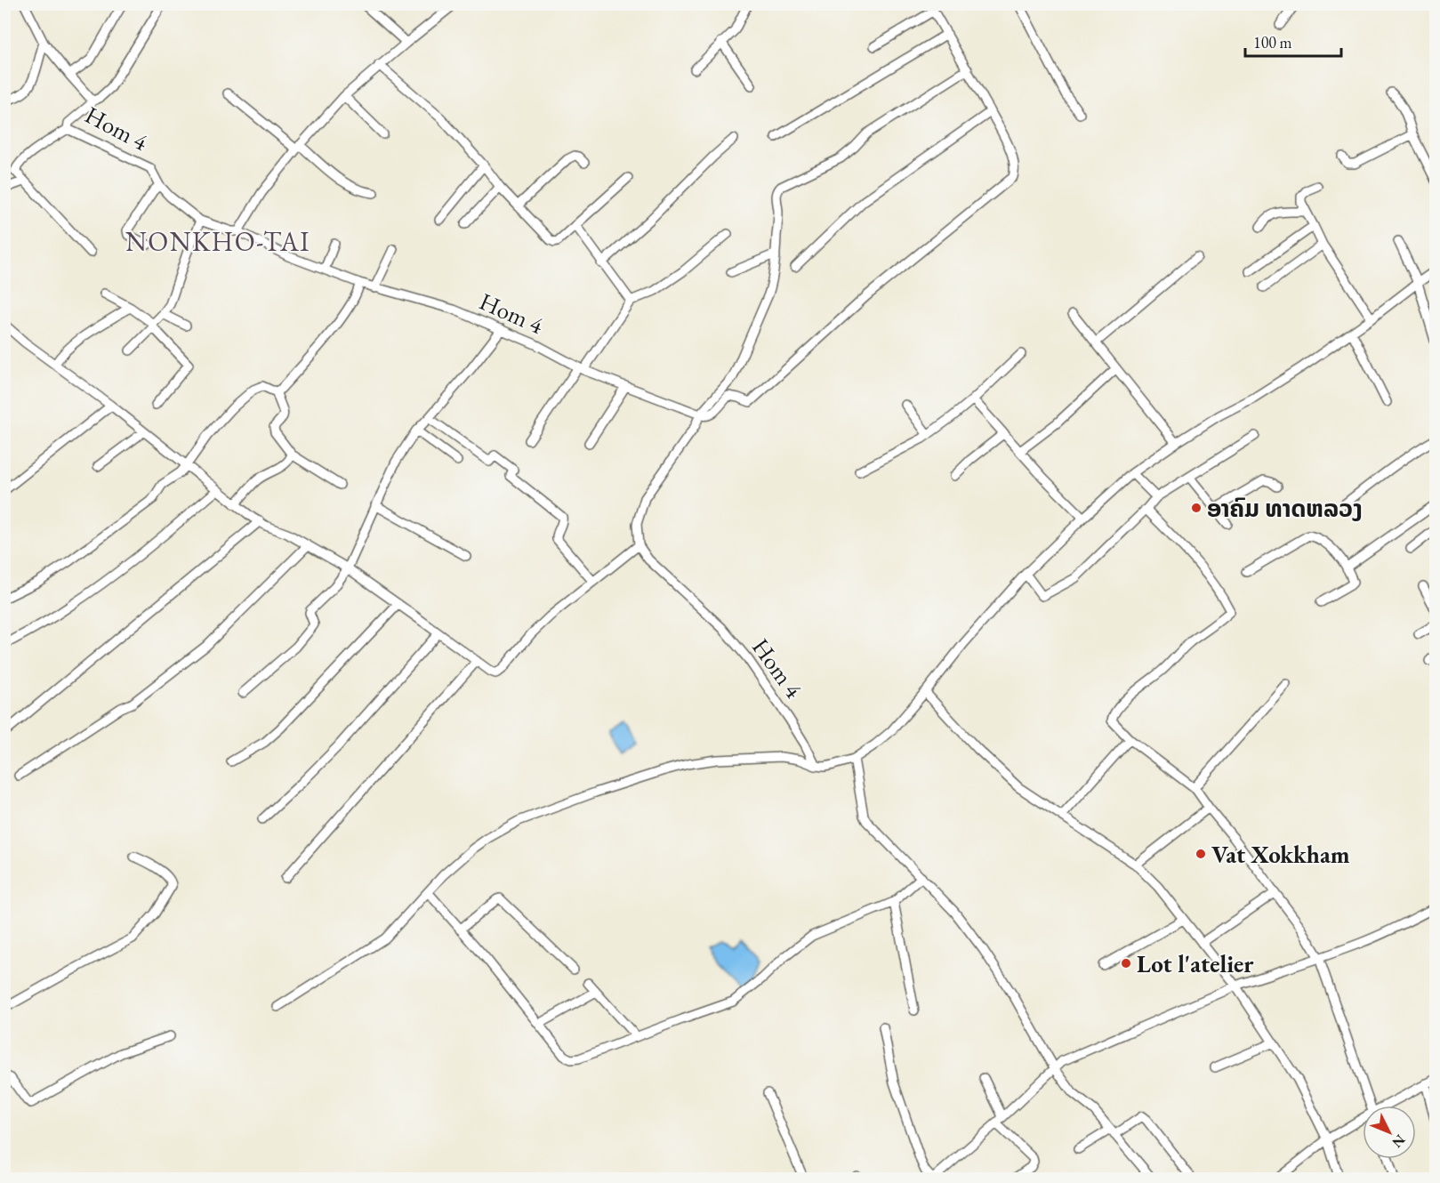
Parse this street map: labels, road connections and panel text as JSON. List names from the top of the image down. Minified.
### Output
{"streets":{"street":["Hom 4"]},"districts":["NONKHO-TAI"],"places":["ອາຄົມ ທາດຫລວງ","Vat Xokkham","Lot l'atelier"],"scale_bar":"100 m","north":"bottom right"}
